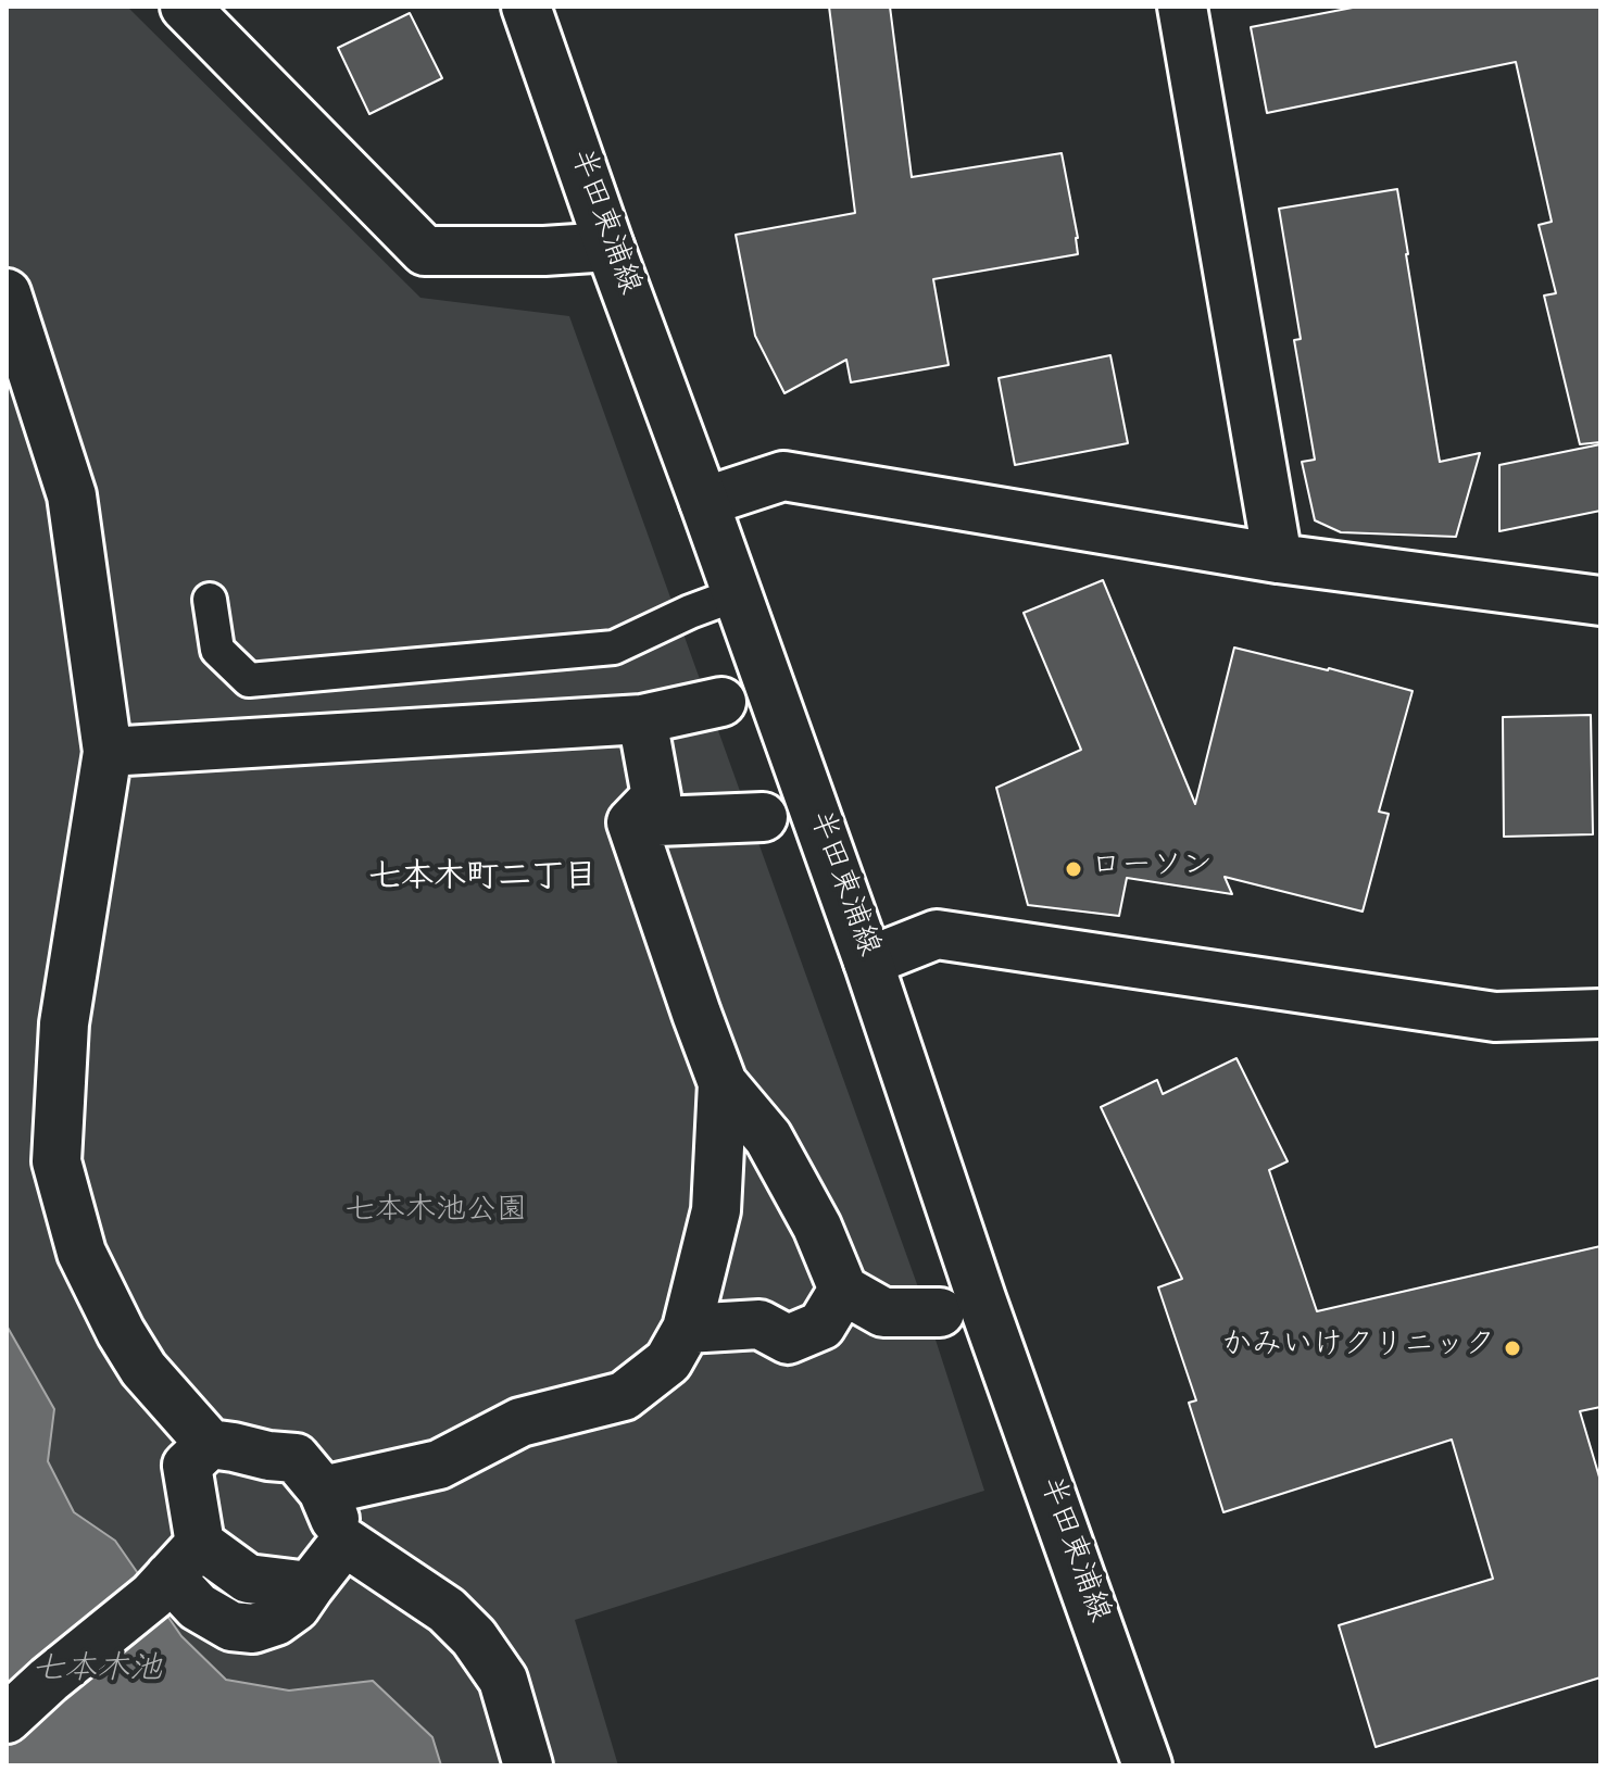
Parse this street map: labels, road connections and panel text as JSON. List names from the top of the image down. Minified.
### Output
{"streets":{"street":["半田東浦線"]},"districts":["七本木町二丁目"],"water":["七本木池"],"parks":["七本木池公園"],"places":["ローソン","かみいけクリニック"]}
